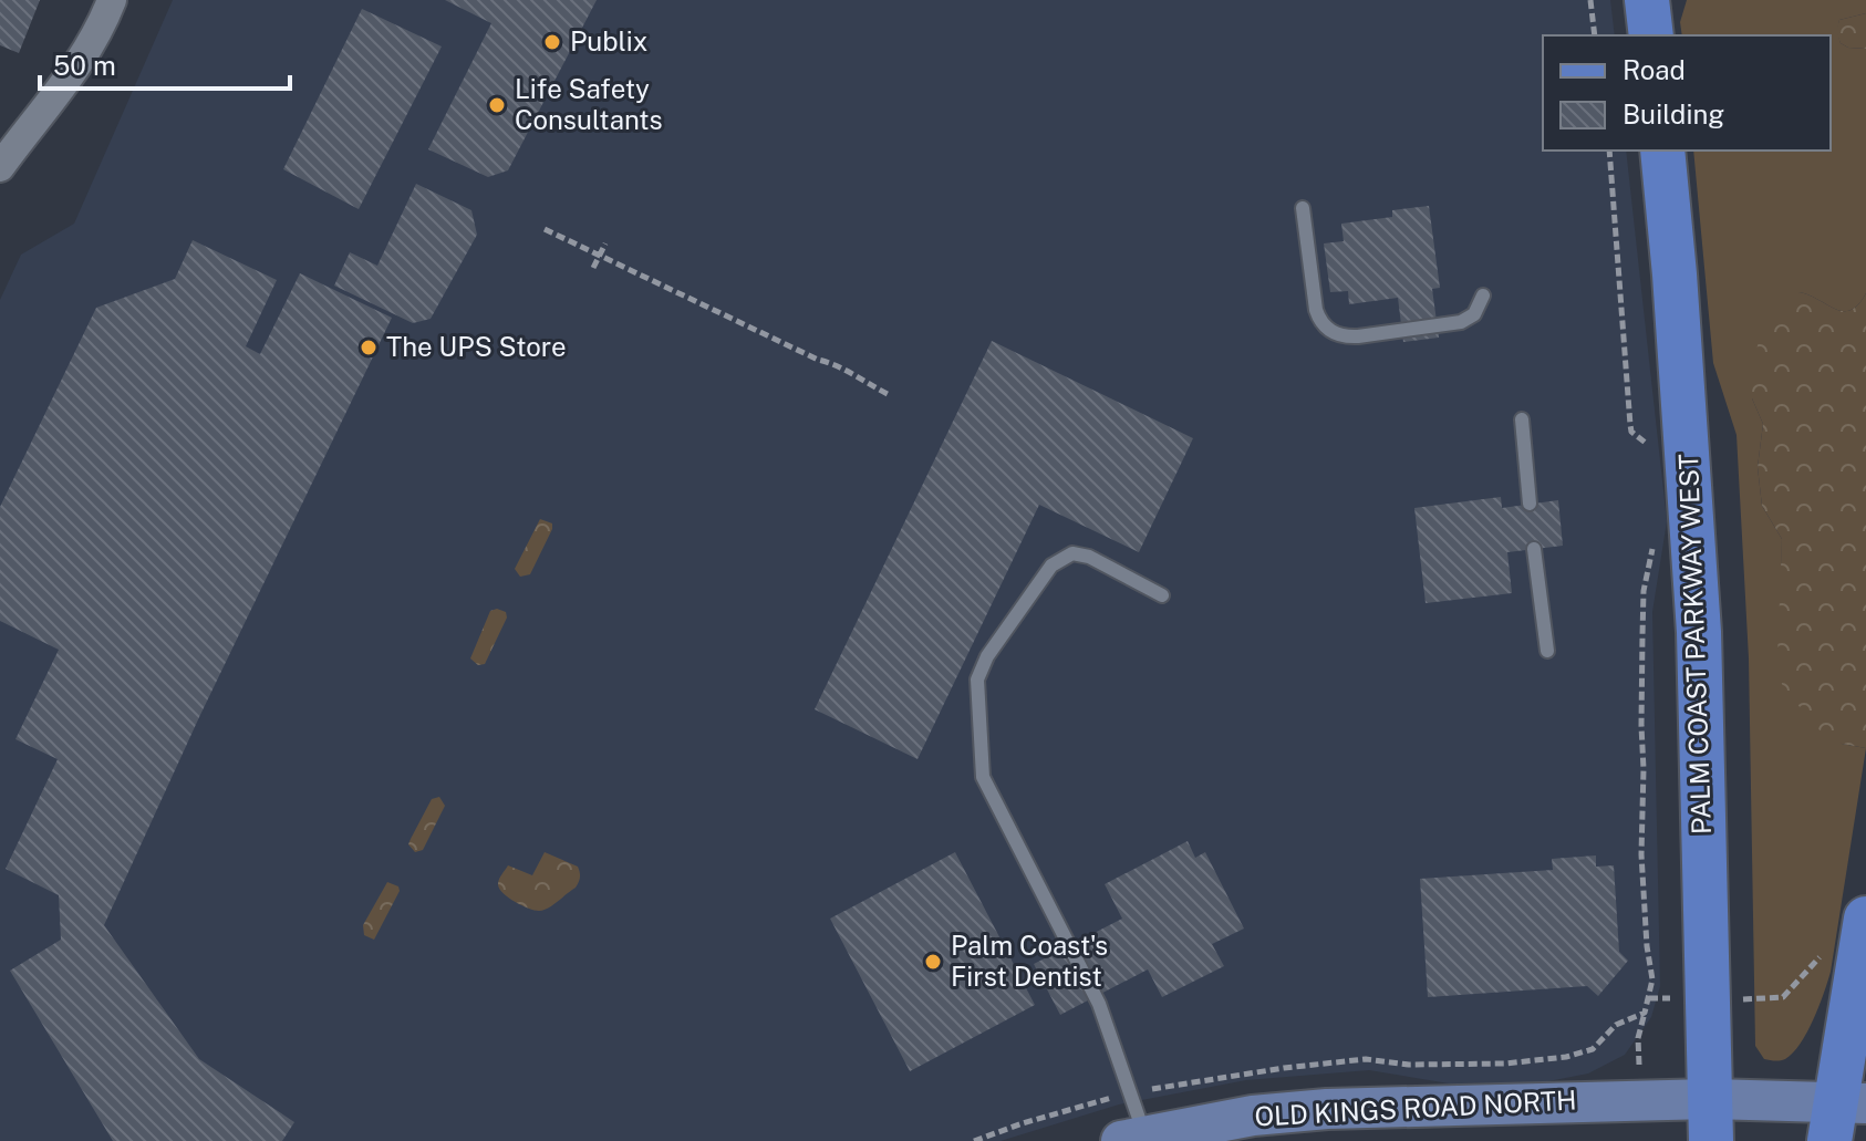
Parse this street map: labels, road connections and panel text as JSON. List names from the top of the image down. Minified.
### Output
{"streets":{"main road":["PALM COAST PARKWAY WEST"],"street":["OLD KINGS ROAD NORTH"]},"crossings":[["PALM COAST PARKWAY WEST","OLD KINGS ROAD NORTH"]],"places":["Publix","Life Safety Consultants","The UPS Store","Palm Coast's First Dentist"],"legend":["Road","Building"],"scale_bar":"50 m"}
